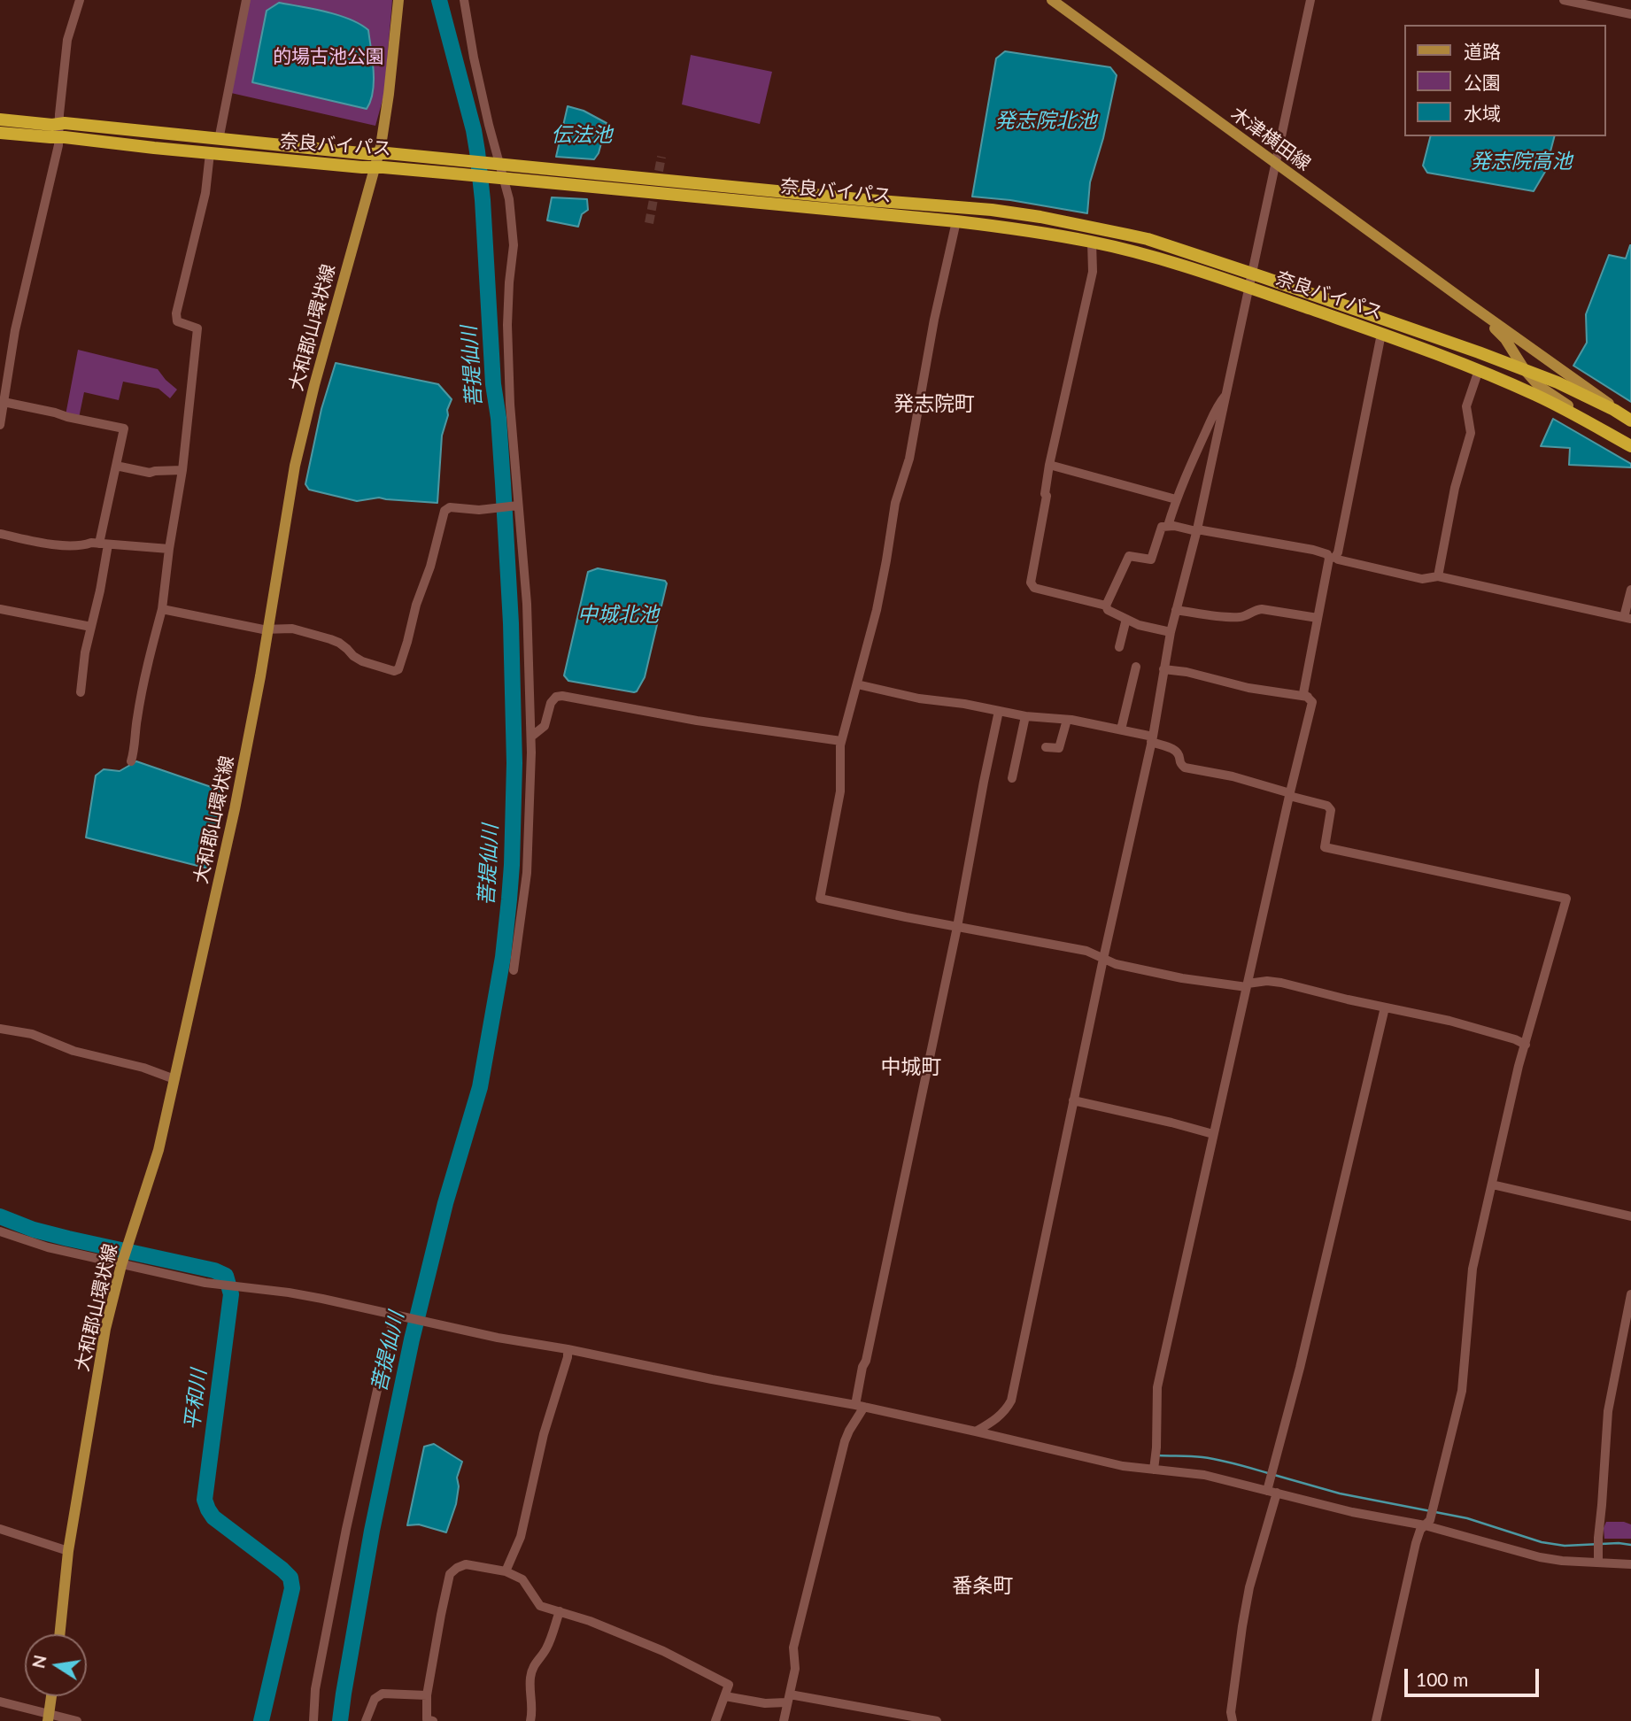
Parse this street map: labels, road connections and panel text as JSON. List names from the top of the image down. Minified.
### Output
{"streets":{"highway":["奈良バイパス"],"main road":["木津横田線","大和郡山環状線"]},"crossings":[["木津横田線","奈良バイパス"],["奈良バイパス","大和郡山環状線"]],"districts":["発志院町","中城町","番条町"],"water":["発志院北池","伝法池","発志院高池","菩提仙川","中城北池","平和川"],"parks":["的場古池公園"],"legend":["道路","公園","水域"],"scale_bar":"100 m","north":"left"}
